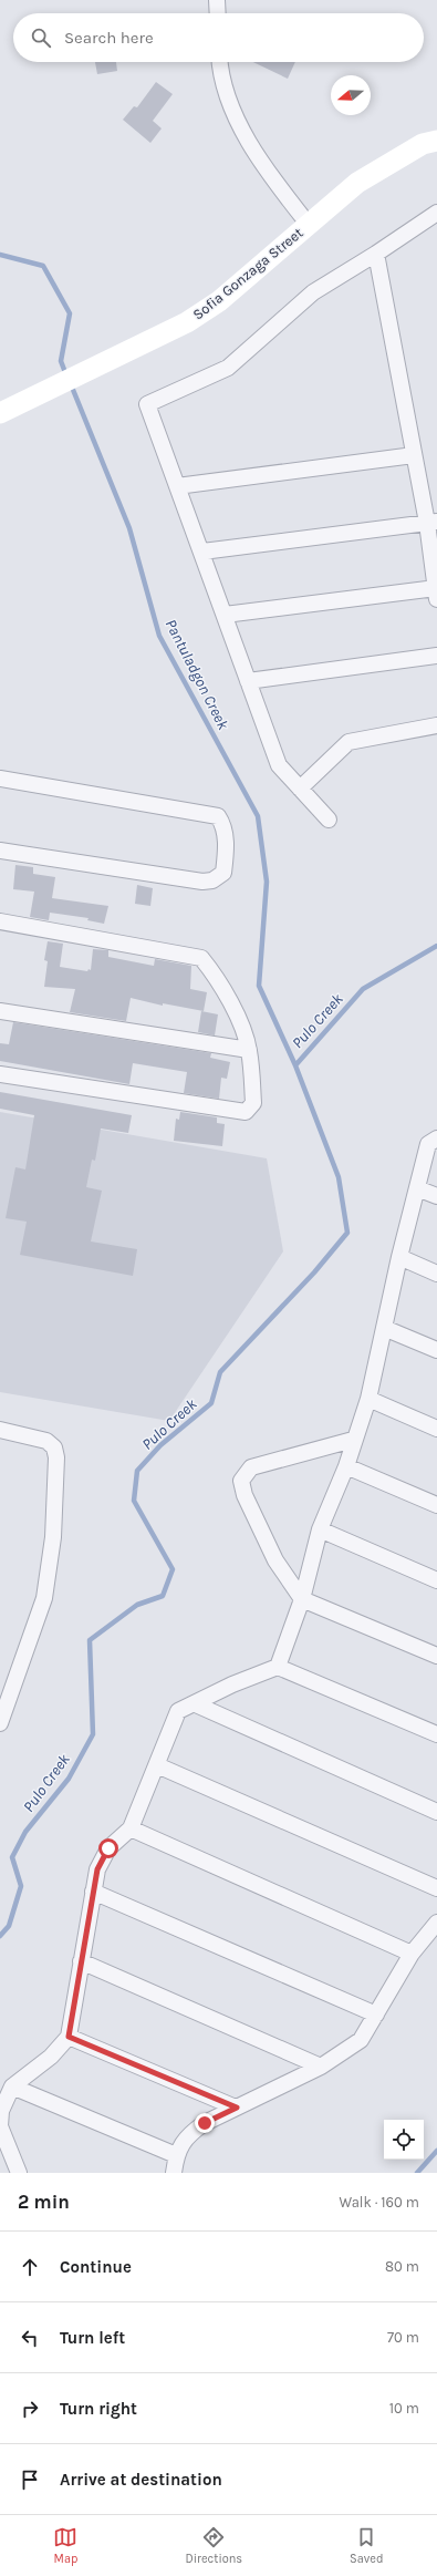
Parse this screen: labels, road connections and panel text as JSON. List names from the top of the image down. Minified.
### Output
{"streets":{"street":["Sofia Gonzaga Street"]},"water":["Pantuladgon Creek","Pulo Creek"],"north":"left","page":{"search":"Search here","heading":["2 min","Walk · 160 m"],"list":[["Continue","80 m"],["Turn left","70 m"],["Turn right","10 m"],"Arrive at destination"],"nav":["Map","Directions","Saved"]}}
